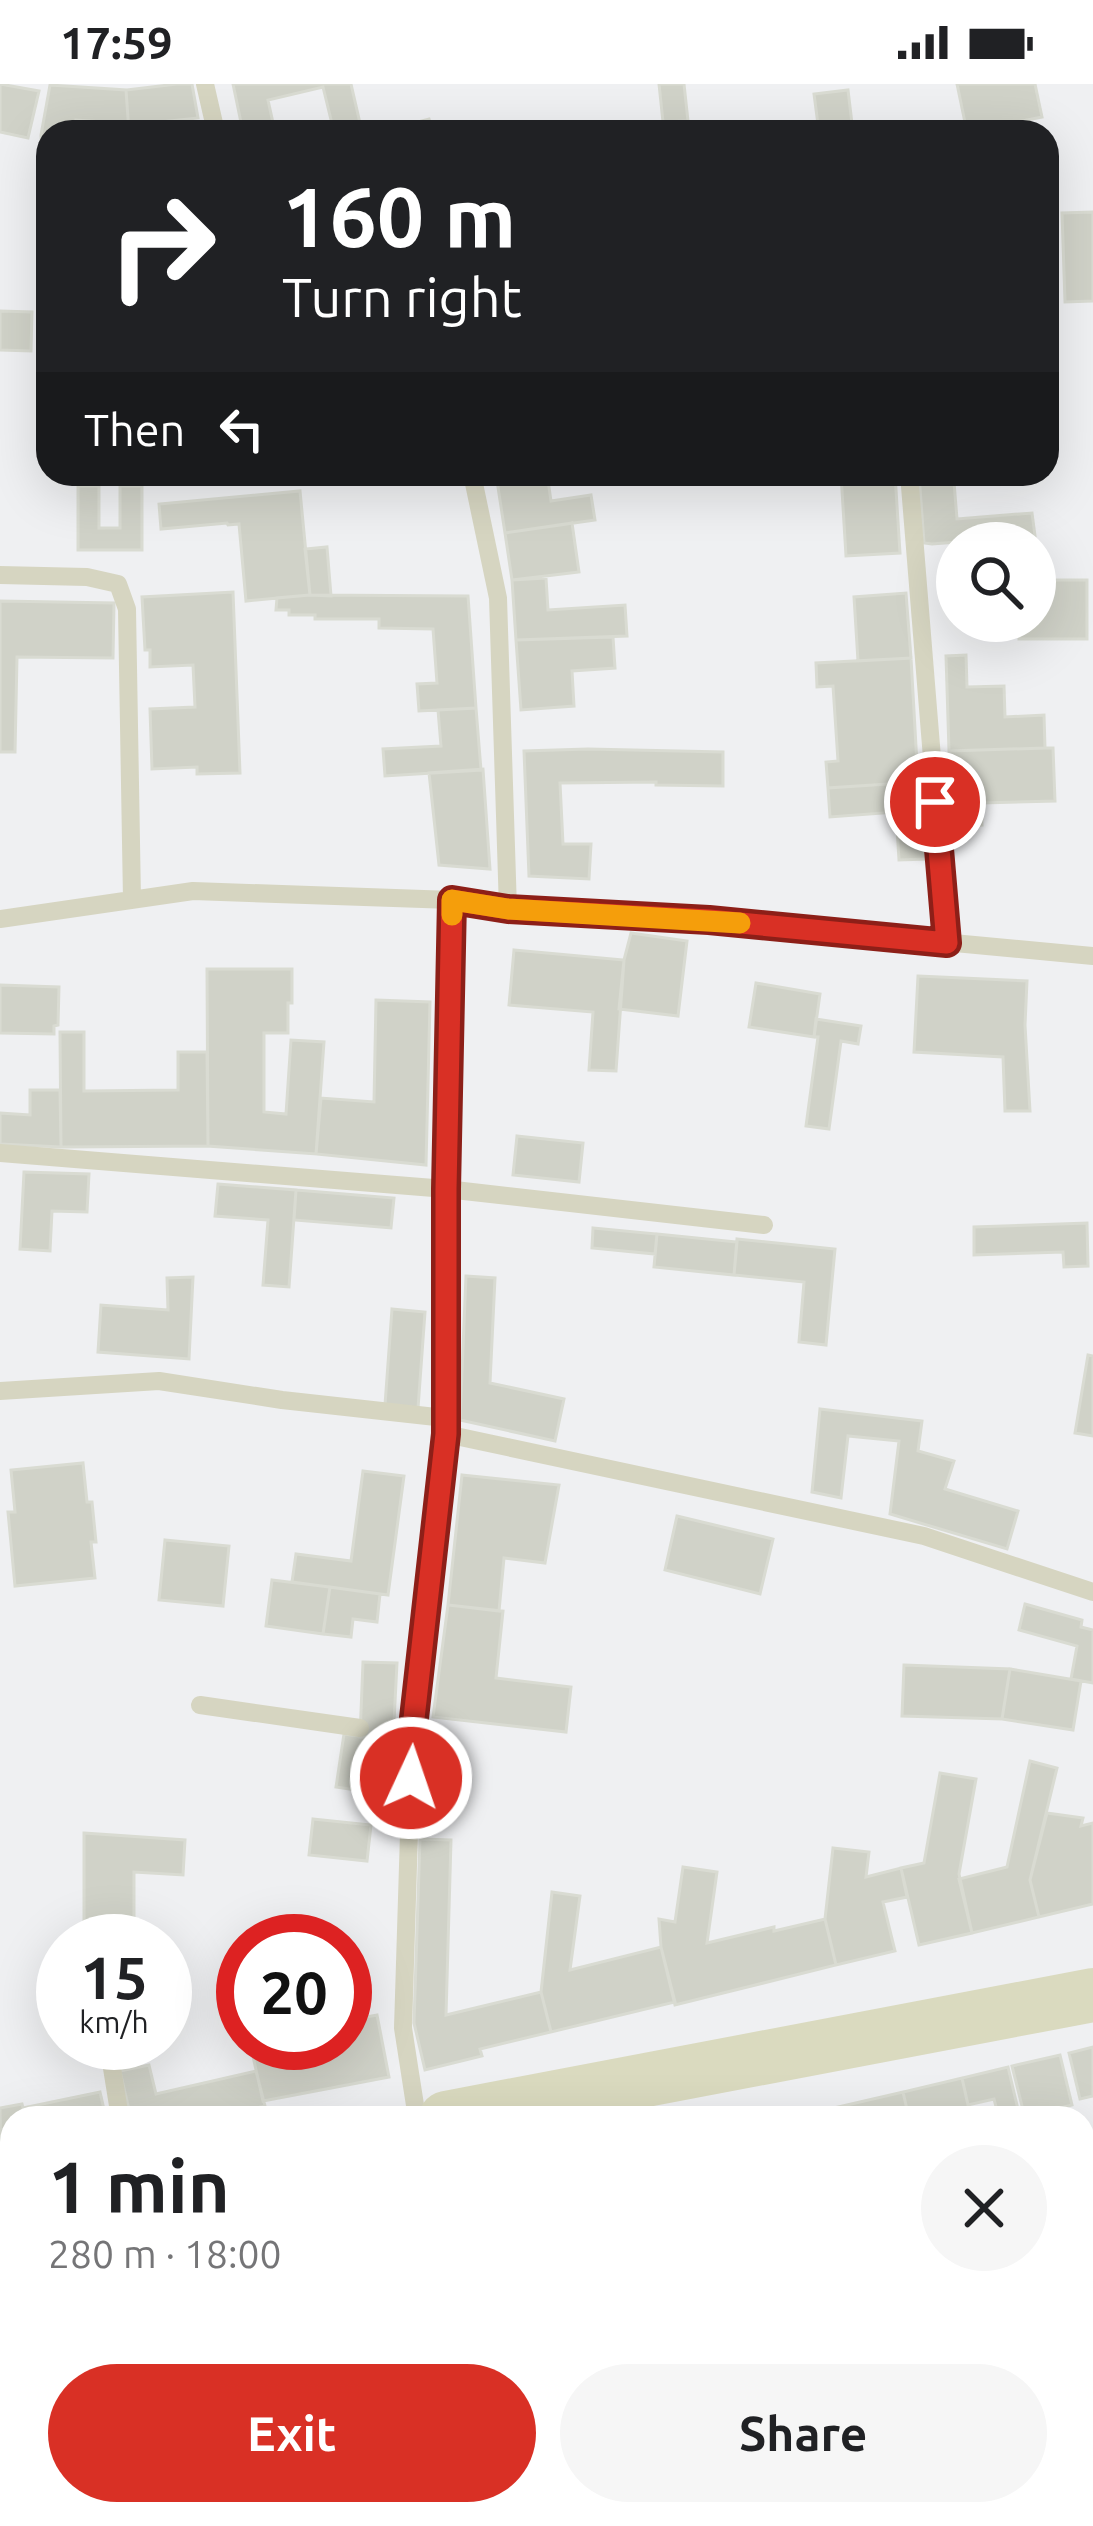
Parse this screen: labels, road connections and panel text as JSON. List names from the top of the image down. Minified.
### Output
{"page":{"status":"17:59","turn":["160 m","Turn right"],"then":"Then","speed":"15 km/h","limit":"20","heading":["1 min","280 m · 18:00"],"buttons":["Exit","Share"]}}
